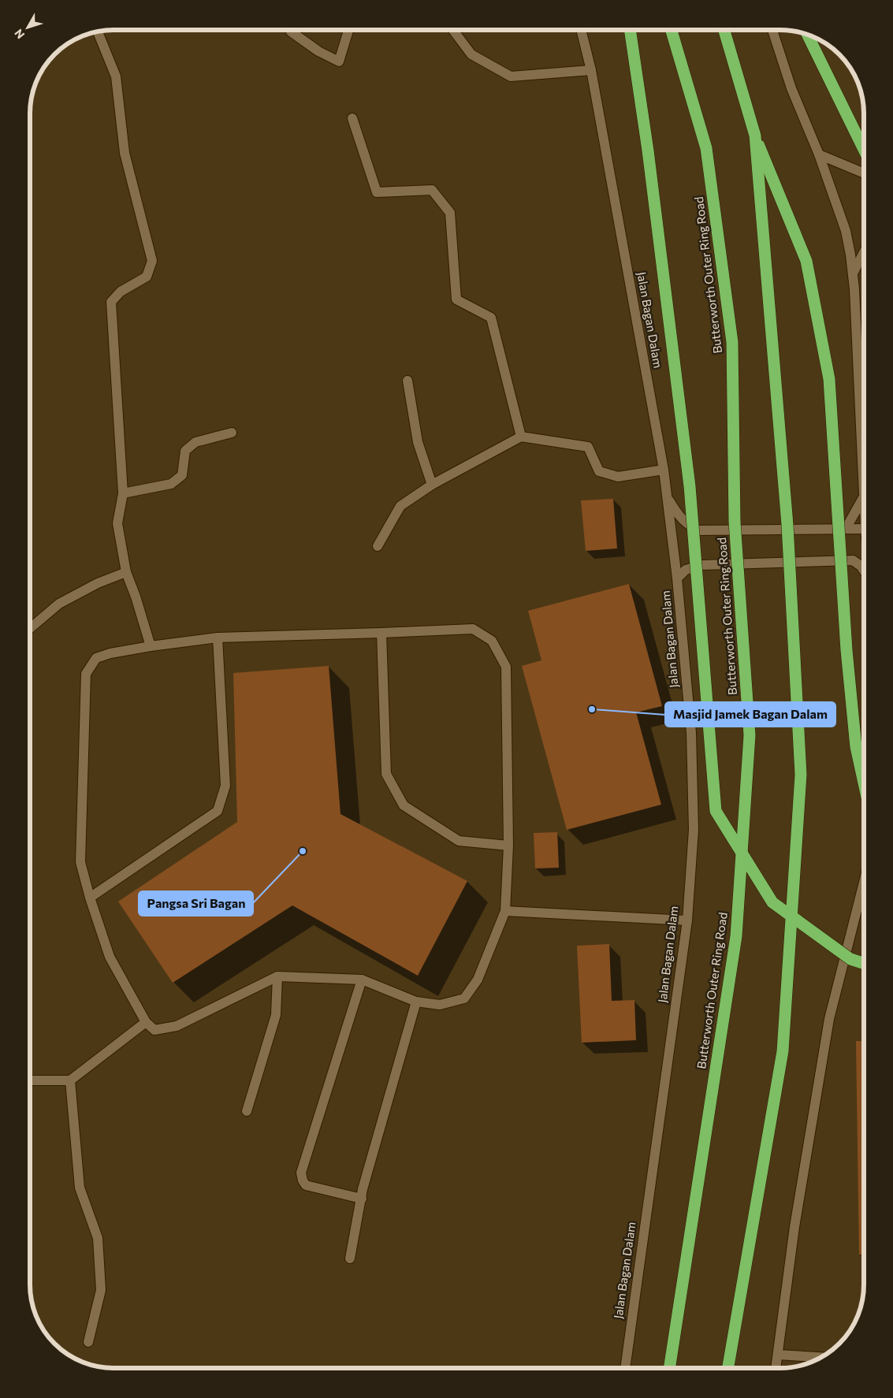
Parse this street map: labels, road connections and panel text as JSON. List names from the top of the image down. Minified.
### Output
{"streets":{"highway":["Butterworth Outer Ring Road"],"street":["Jalan Bagan Dalam"]},"places":["Masjid Jamek Bagan Dalam","Pangsa Sri Bagan"],"north":"bottom left"}
